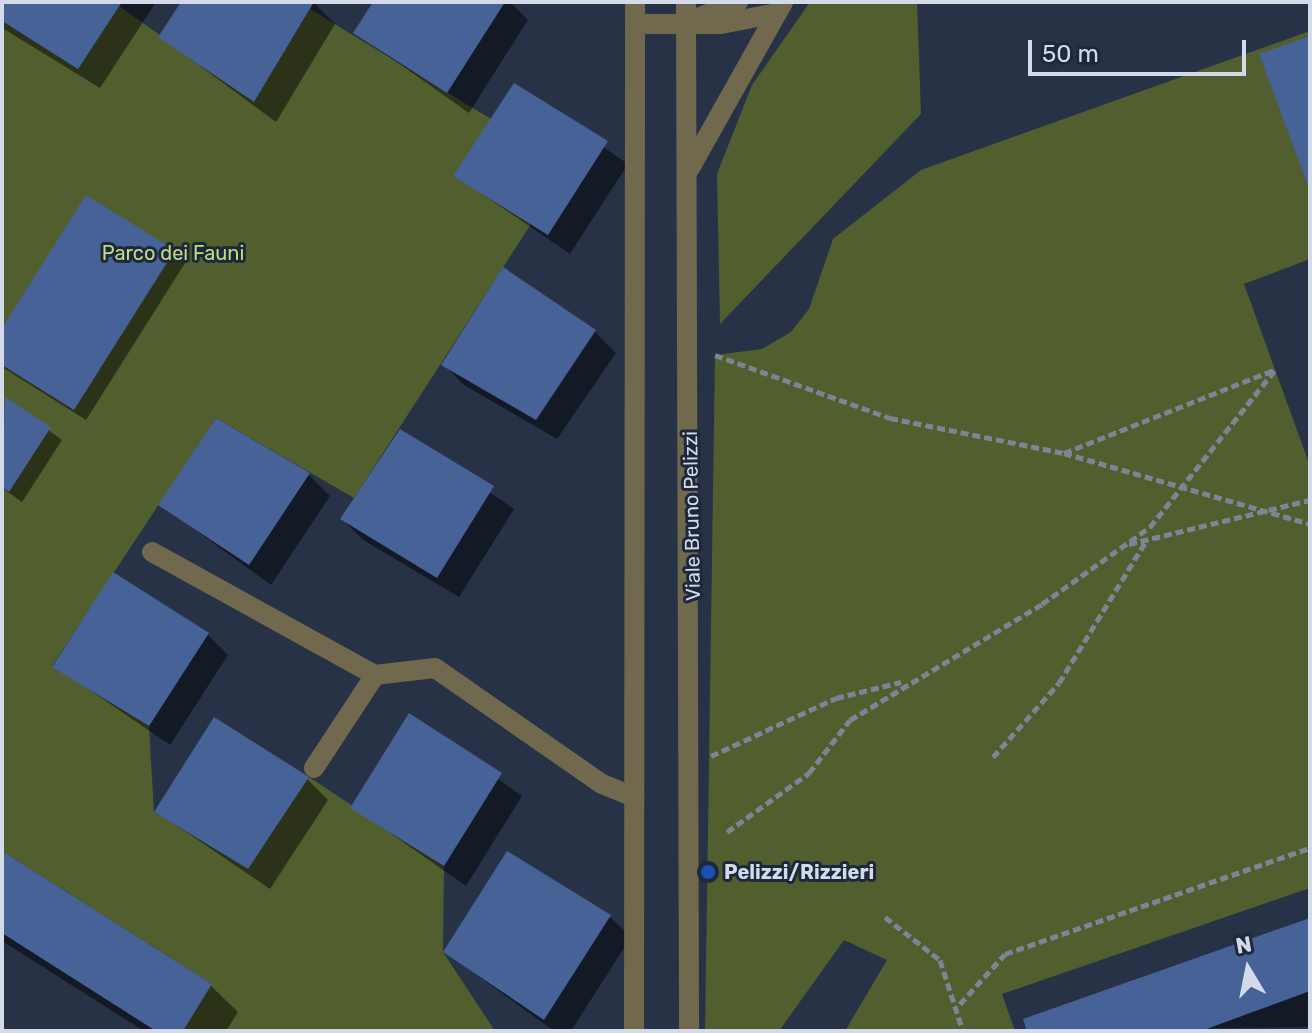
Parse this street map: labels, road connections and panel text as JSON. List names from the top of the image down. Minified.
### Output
{"streets":{"street":["Viale Bruno Pelizzi"]},"parks":["Parco dei Fauni"],"places":["Pelizzi/Rizzieri"],"scale_bar":"50 m","north":"top"}
